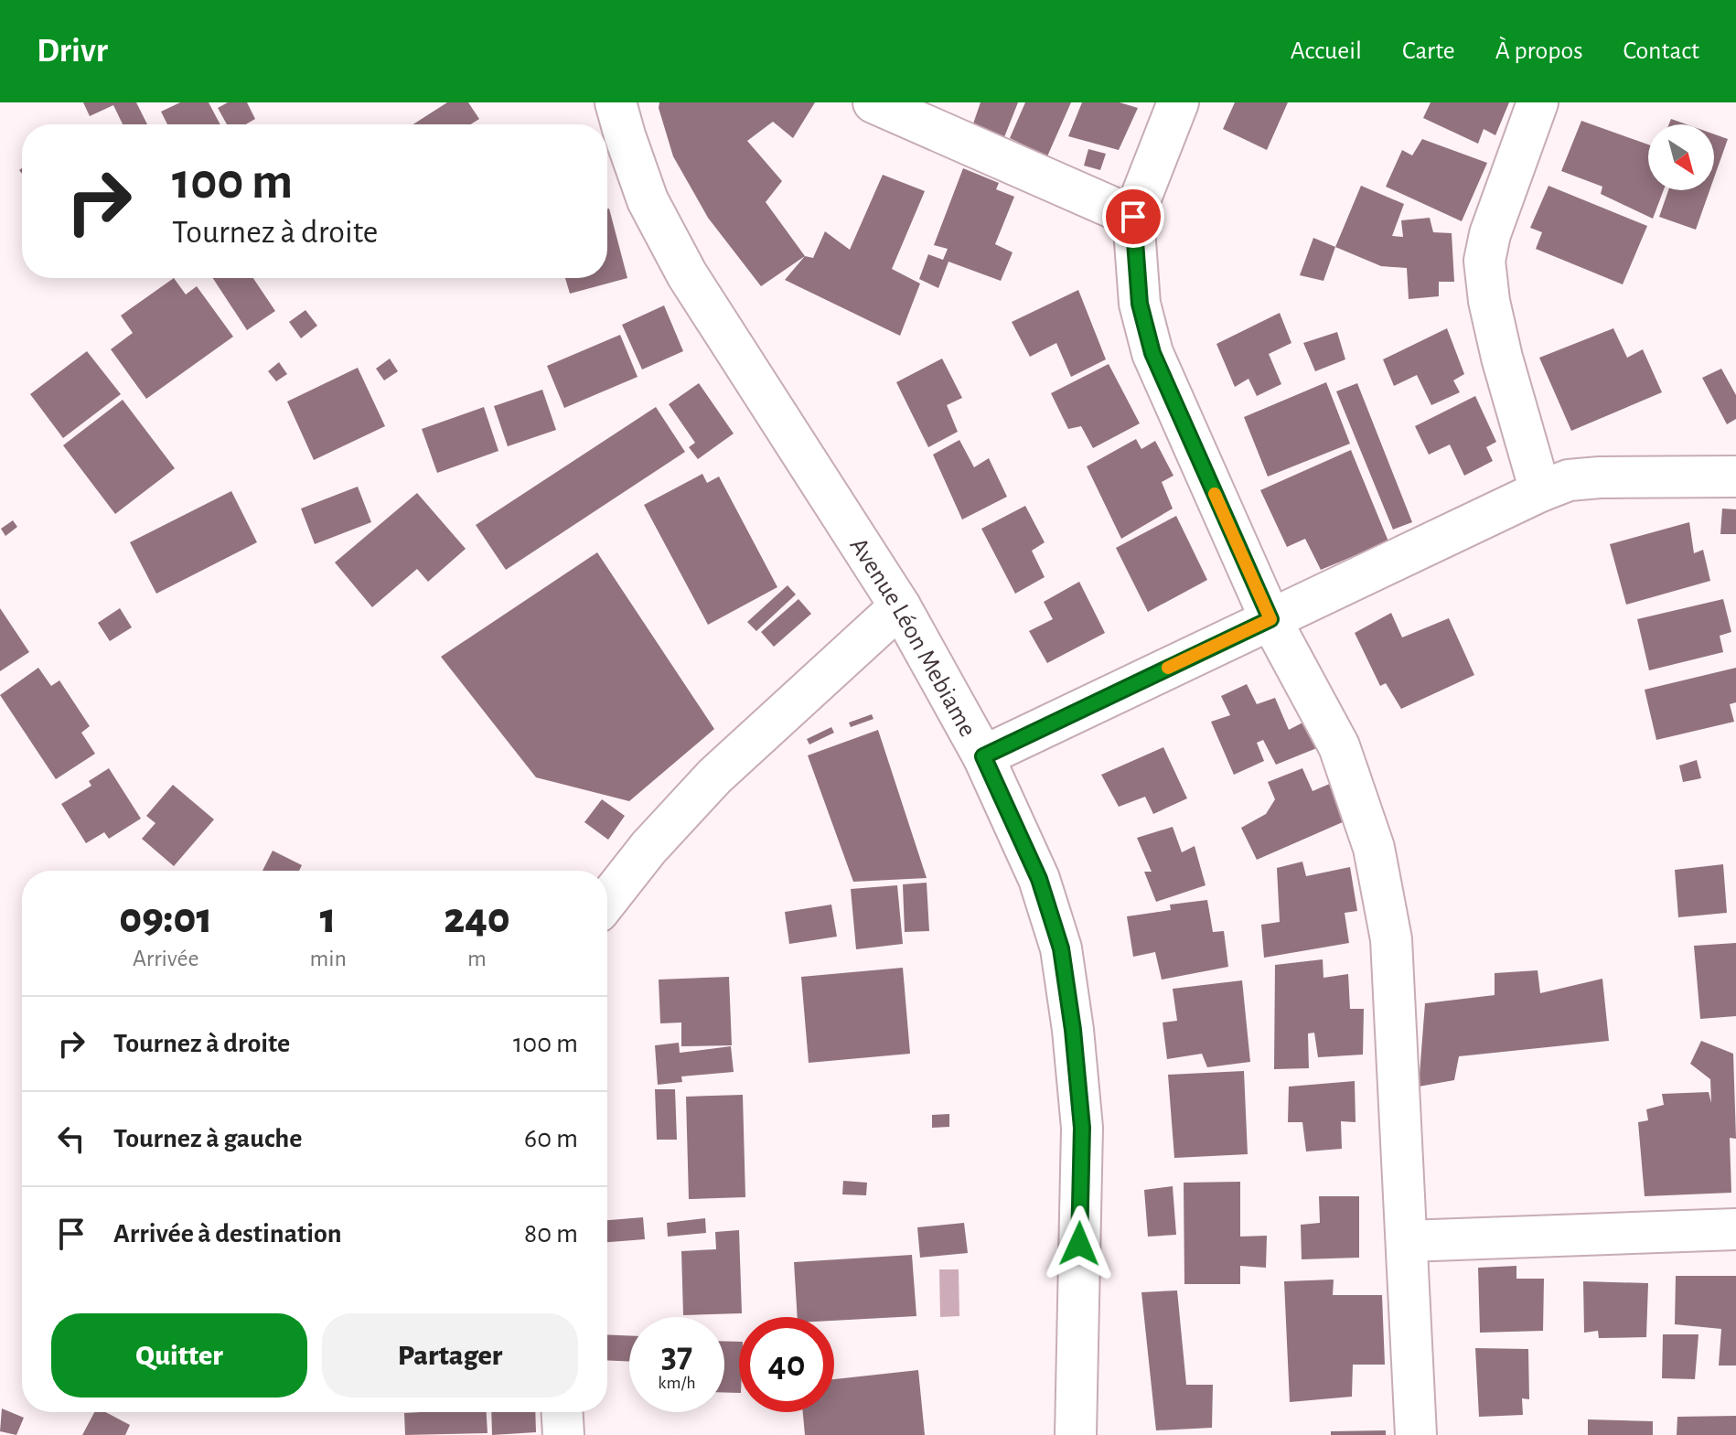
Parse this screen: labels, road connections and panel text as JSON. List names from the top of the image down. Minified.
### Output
{"streets":{"street":["Avenue Léon Mebiame"]},"north":"bottom right","page":{"header":"Drivr","nav":["Accueil","Carte","À propos","Contact"],"turn":["100 m","Tournez à droite"],"eta":["09:01","Arrivée","1","min","240","m"],"list":[{"name":"Tournez à droite","value":"100 m"},{"name":"Tournez à gauche","value":"60 m"},{"name":"Arrivée à destination","value":"80 m"}],"buttons":["Quitter","Partager"],"speed":"37 km/h","limit":"40"}}
